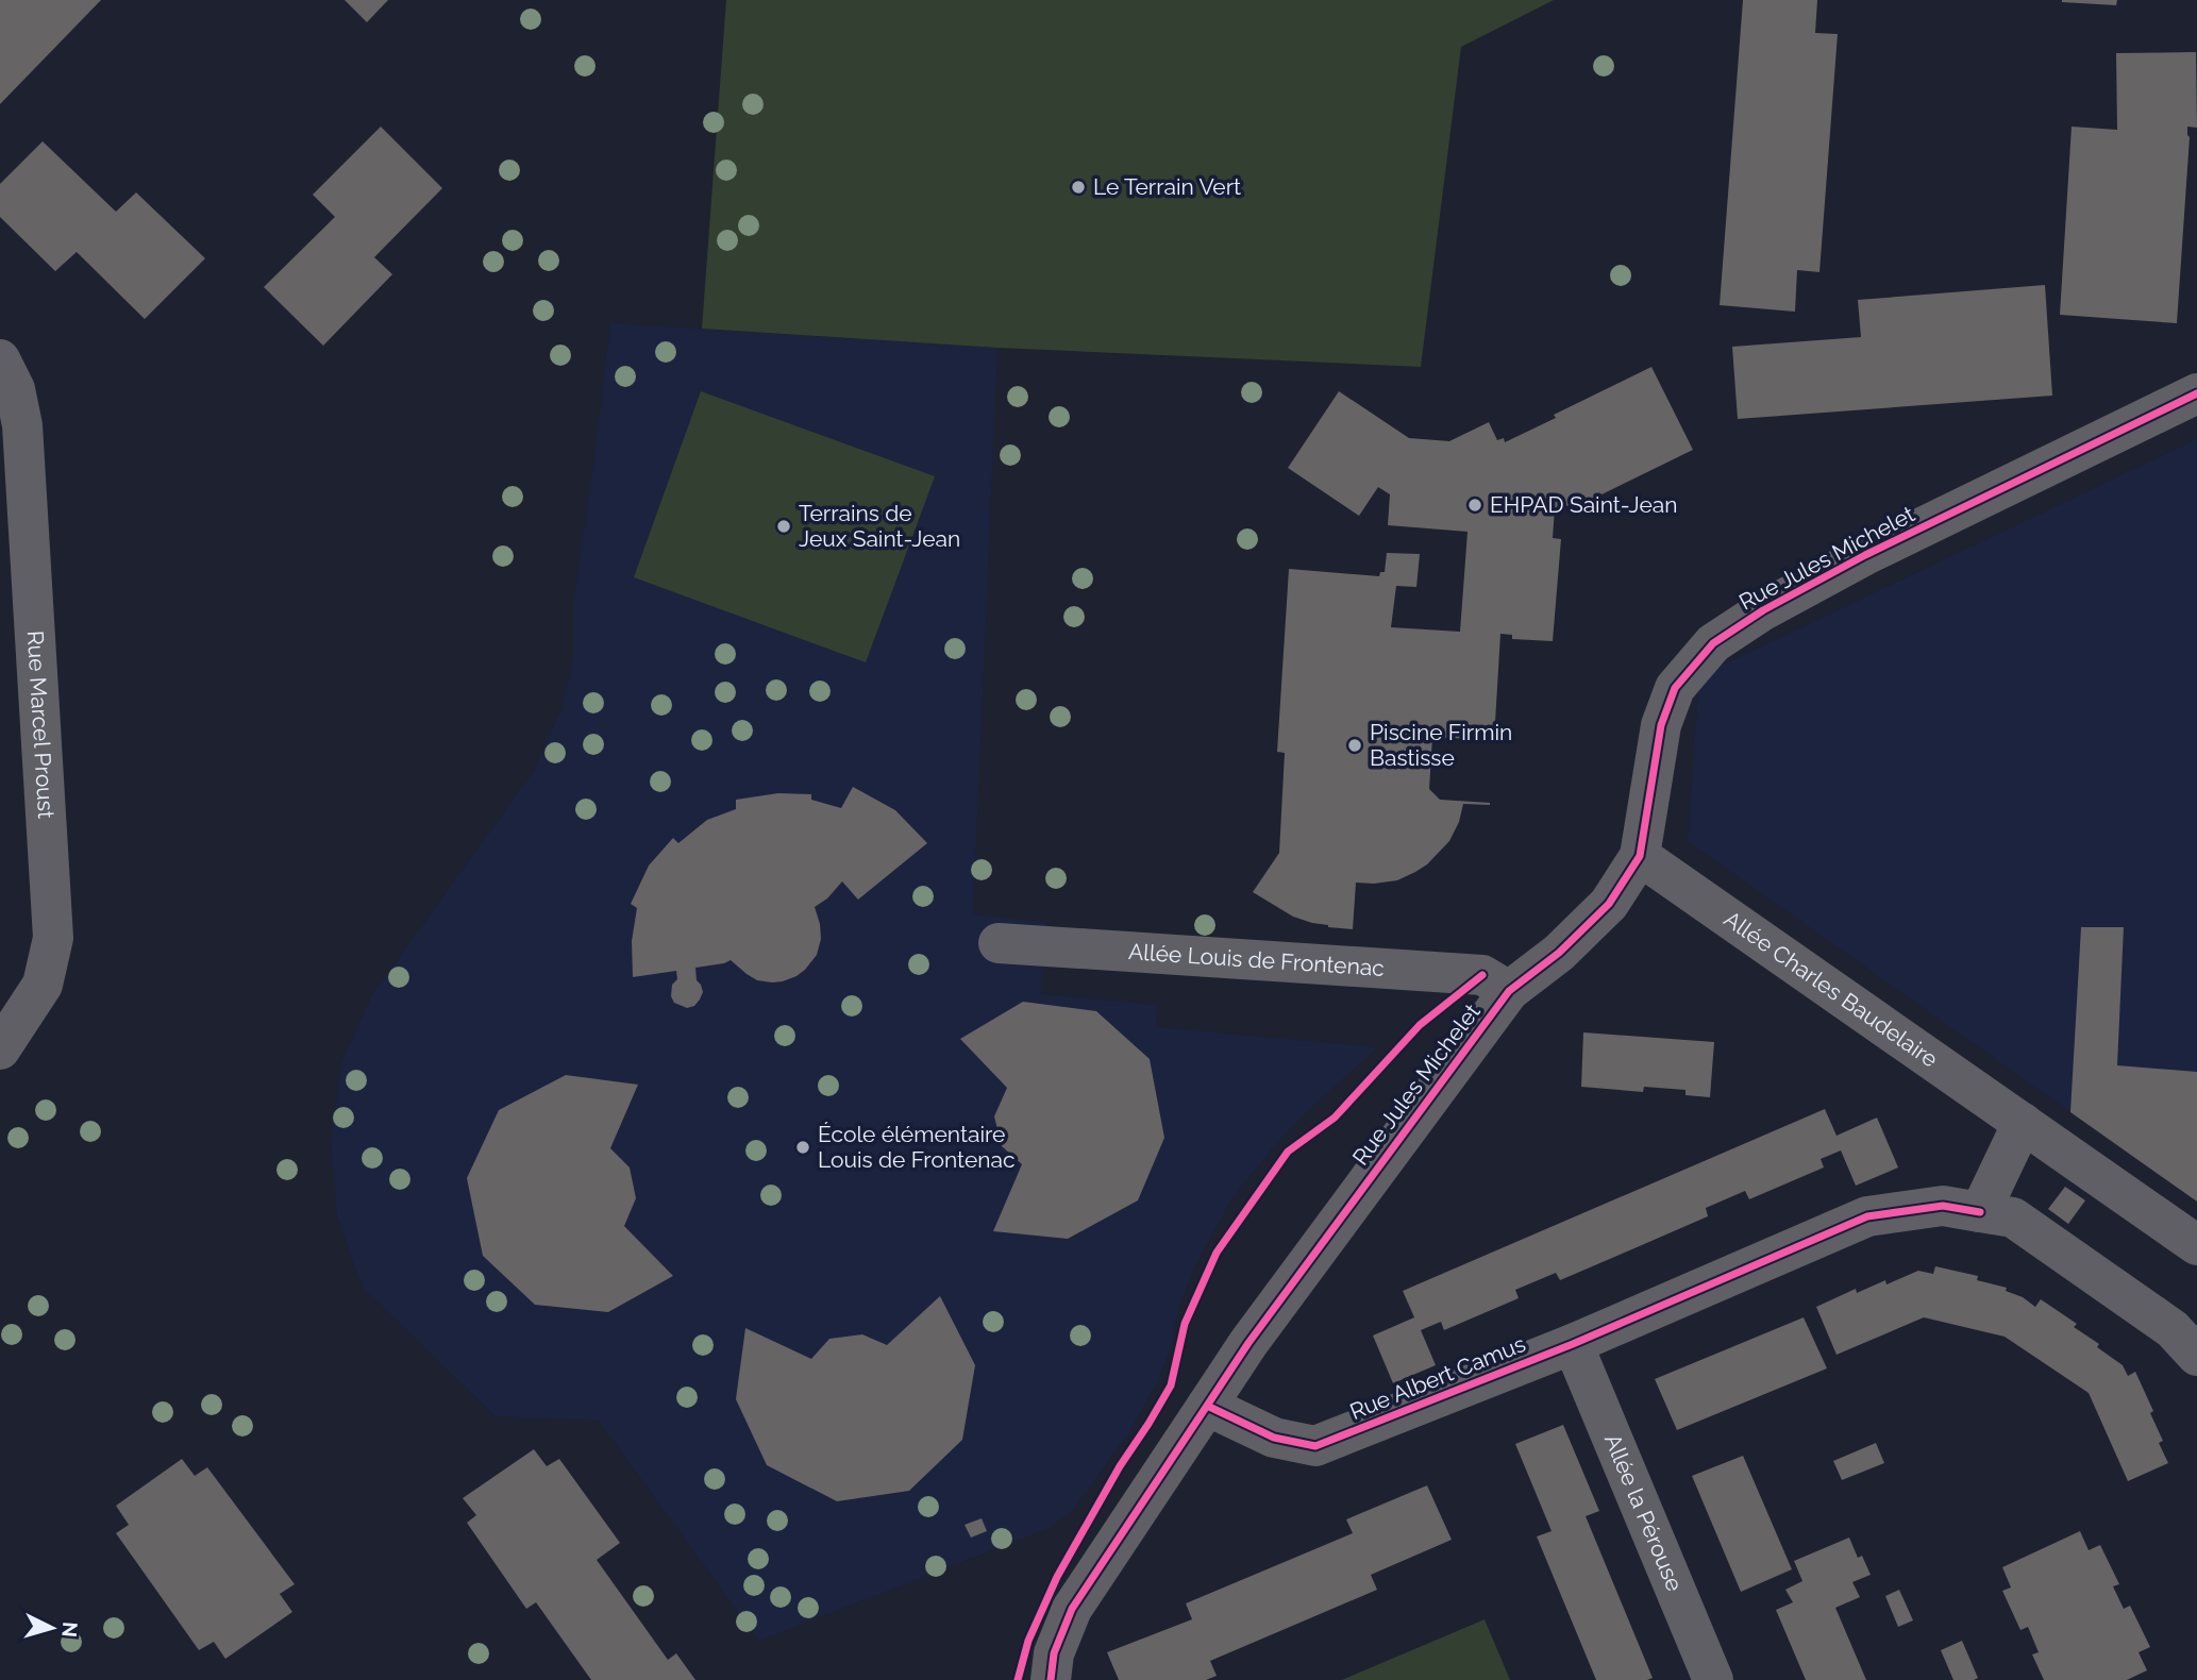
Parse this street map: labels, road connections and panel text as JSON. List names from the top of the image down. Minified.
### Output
{"streets":{"street":["Rue Jules Michelet","Rue Marcel Proust","Allée Louis de Frontenac","Allée Charles Baudelaire","Rue Albert Camus","Allée la Pérouse"]},"crossings":[["Rue Jules Michelet","Allée Louis de Frontenac"],["Rue Jules Michelet","Allée Charles Baudelaire"],["Rue Jules Michelet","Rue Albert Camus"],["Rue Albert Camus","Allée la Pérouse"]],"places":["Le Terrain Vert","EHPAD Saint-Jean","Terrains de Jeux Saint-Jean","Piscine Firmin Bastisse","École élémentaire Louis de Frontenac"],"north":"right"}
